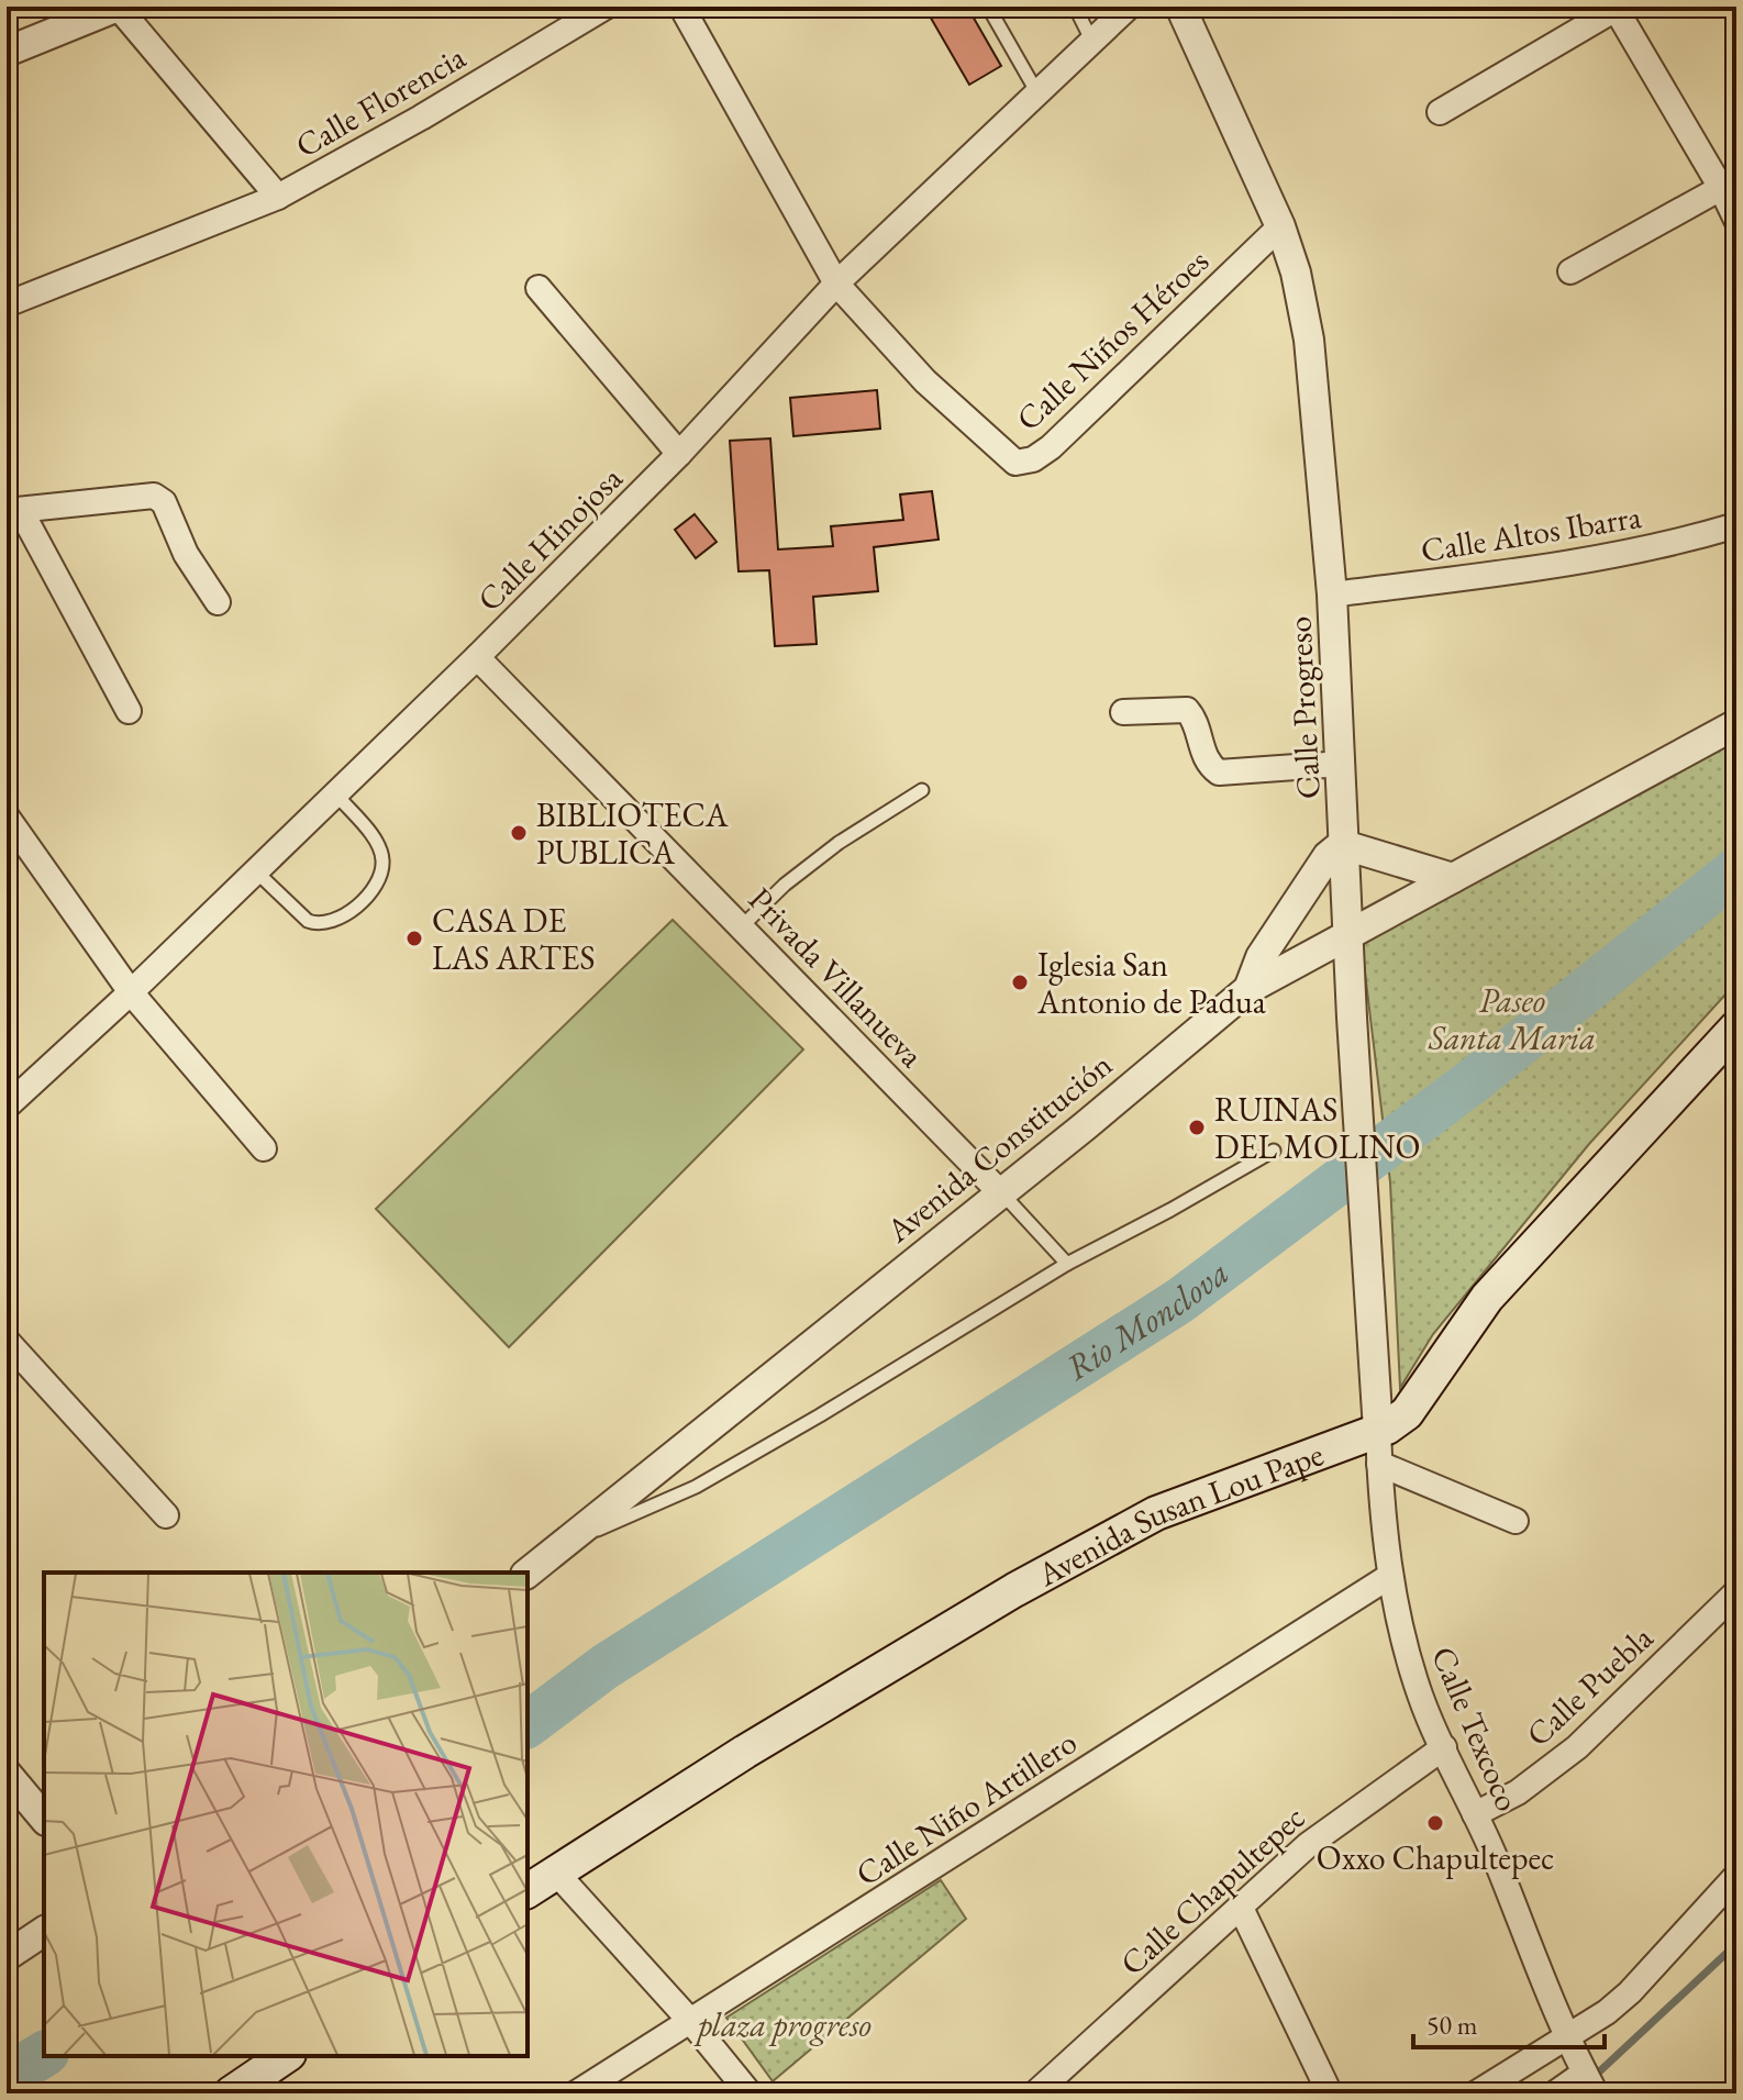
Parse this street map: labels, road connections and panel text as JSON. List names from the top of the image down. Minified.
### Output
{"streets":{"main road":["Avenida Susan Lou Pape"],"street":["Calle Florencia","Calle Niños Héroes","Calle Altos Ibarra","Calle Hinojosa","Calle Progreso","Privada Villanueva","Avenida Constitución","Calle Puebla","Calle Texcoco","Calle Niño Artillero","Calle Chapultepec"]},"crossings":[["Calle Niños Héroes","Calle Hinojosa"],["Calle Niños Héroes","Calle Progreso"],["Calle Altos Ibarra","Calle Progreso"],["Calle Hinojosa","Privada Villanueva"],["Calle Progreso","Avenida Constitución"],["Calle Progreso","Avenida Susan Lou Pape"],["Calle Progreso","Calle Texcoco"],["Privada Villanueva","Avenida Constitución"],["Avenida Susan Lou Pape","Calle Texcoco"],["Calle Puebla","Calle Texcoco"],["Calle Texcoco","Calle Niño Artillero"],["Calle Texcoco","Calle Chapultepec"]],"water":["Rio Monclova"],"parks":["Paseo Santa Maria","plaza progreso"],"places":["BIBLIOTECA PUBLICA","CASA DE LAS ARTES","Iglesia San Antonio de Padua","RUINAS DEL MOLINO","Oxxo Chapultepec"],"scale_bar":"50 m"}
